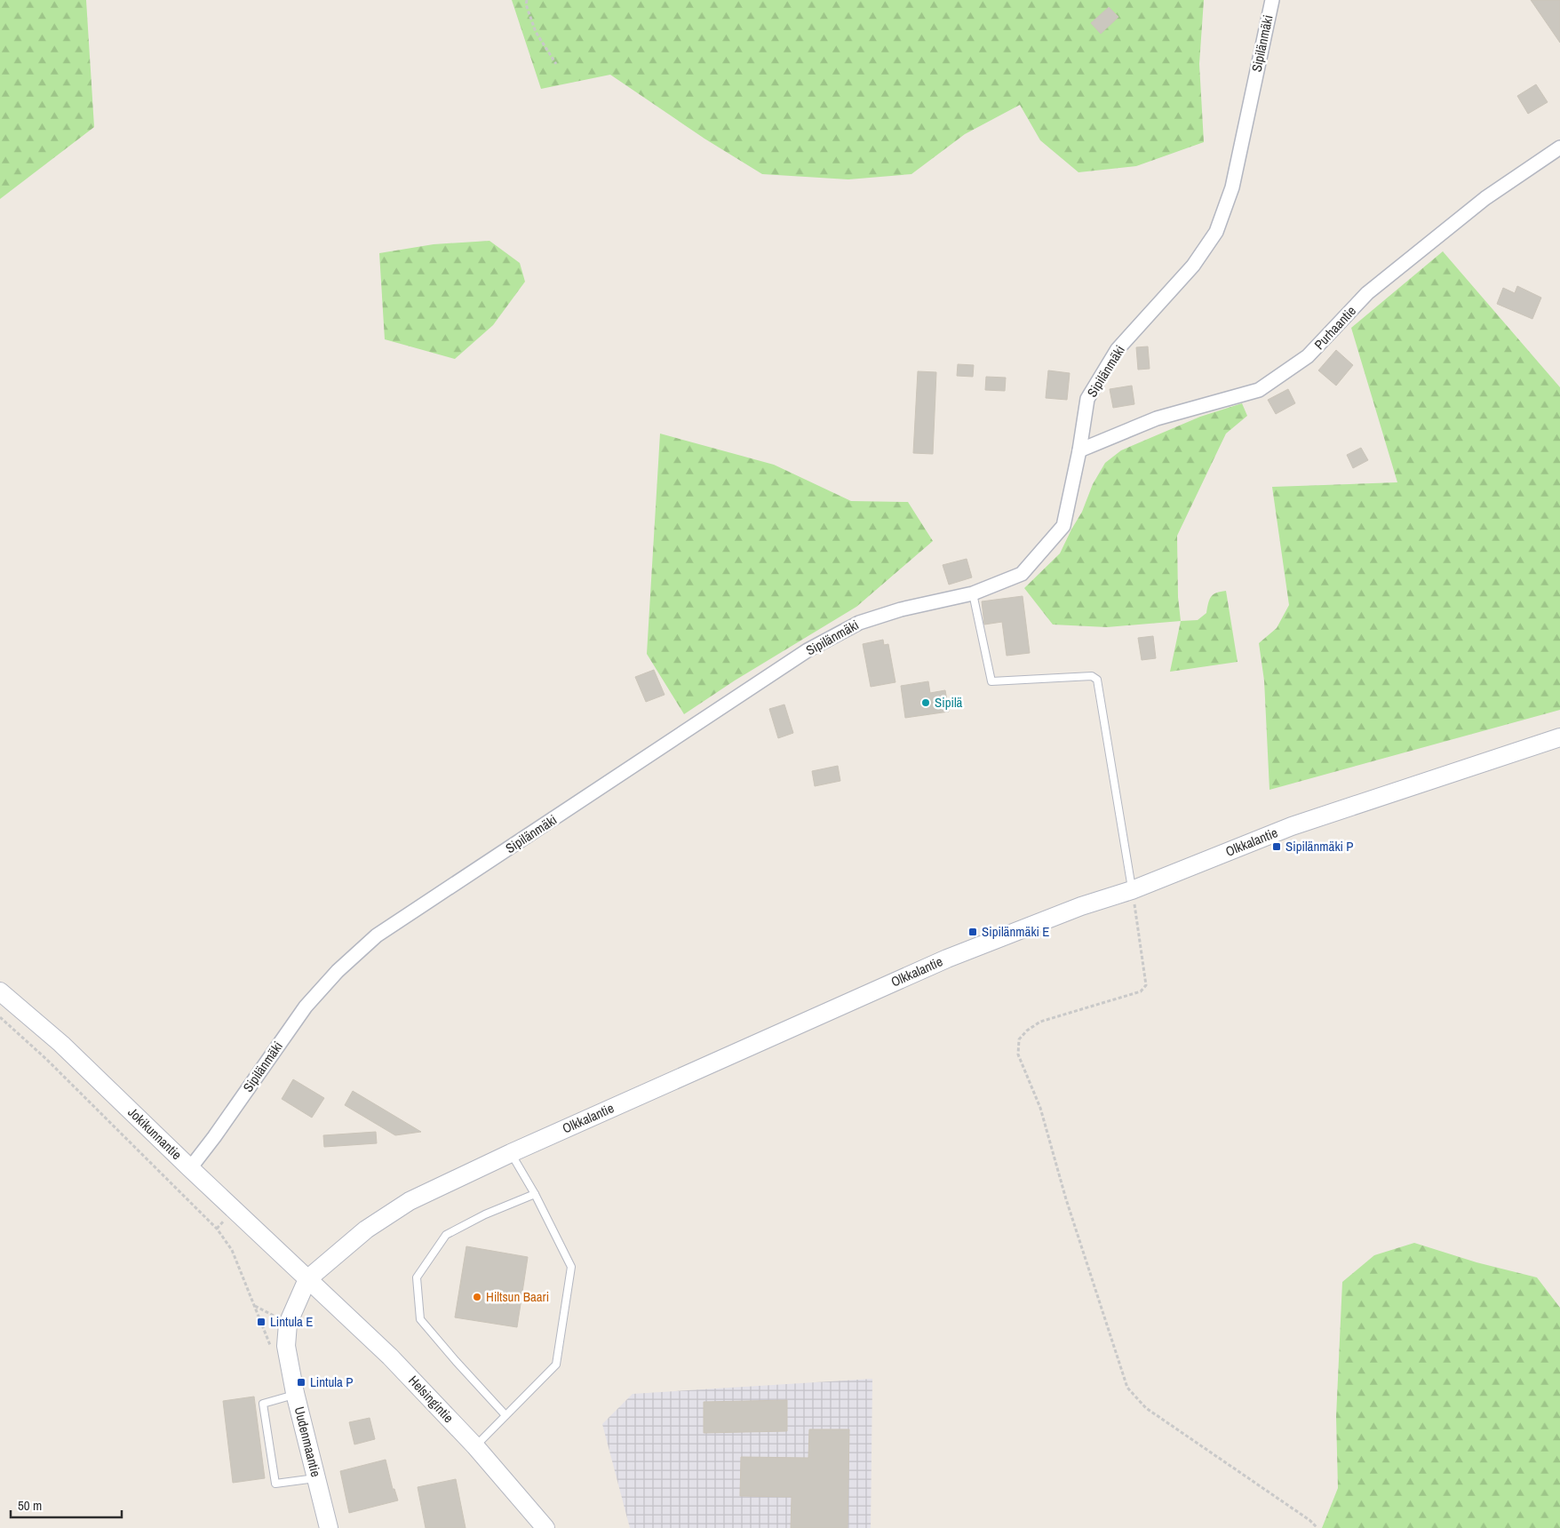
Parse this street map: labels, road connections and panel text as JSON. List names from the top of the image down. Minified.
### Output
{"streets":{"street":["Sipilänmäki","Purhaantie","Olkkalantie","Jokikunnantie","Helsingintie","Uudenmaantie"]},"crossings":[["Sipilänmäki","Purhaantie"],["Sipilänmäki","Jokikunnantie"],["Olkkalantie","Jokikunnantie"],["Olkkalantie","Helsingintie"],["Olkkalantie","Uudenmaantie"],["Jokikunnantie","Helsingintie"],["Jokikunnantie","Uudenmaantie"],["Helsingintie","Uudenmaantie"]],"places":{"other":["Sipilä","Hiltsun Baari"],"transit":["Sipilänmäki P","Sipilänmäki E","Lintula E","Lintula P"]},"scale_bar":"50 m"}
